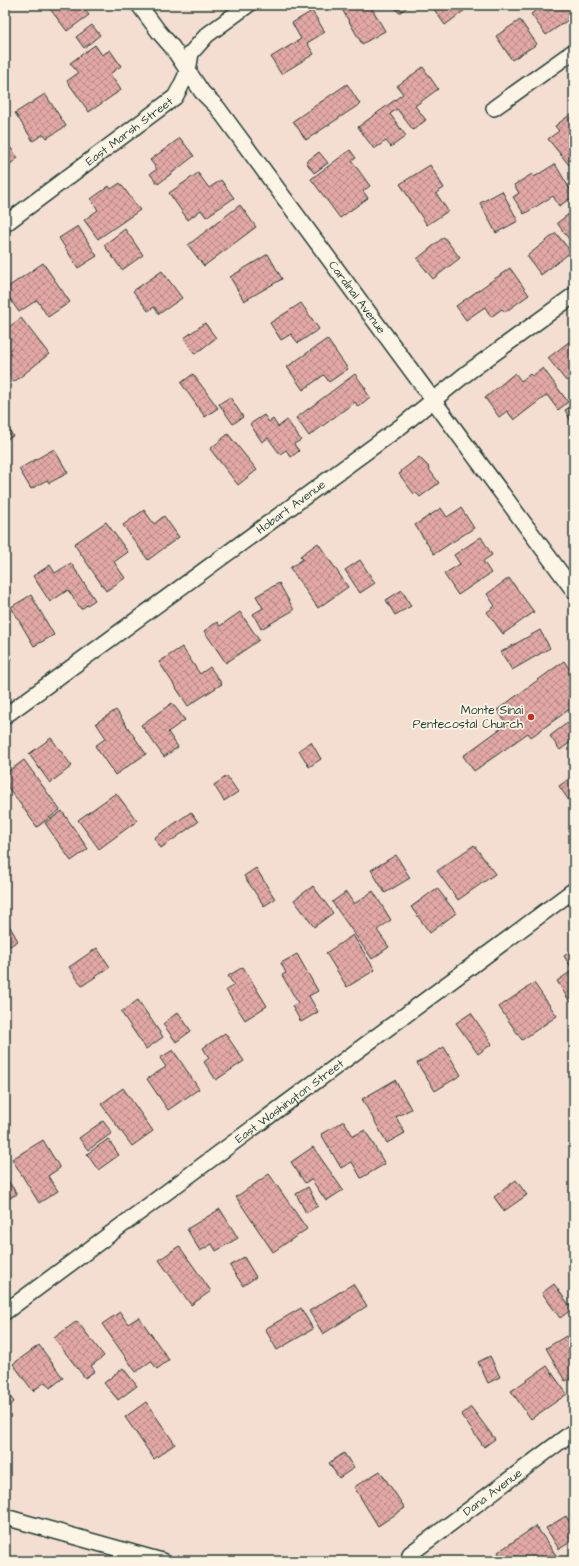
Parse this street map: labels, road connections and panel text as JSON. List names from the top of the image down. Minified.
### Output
{"streets":{"street":["East Marsh Street","Cardinal Avenue","Hobart Avenue","East Washington Street","Dana Avenue"]},"crossings":[["East Marsh Street","Cardinal Avenue"],["Cardinal Avenue","Hobart Avenue"]],"places":["Monte Sinai Pentecostal Church"]}
